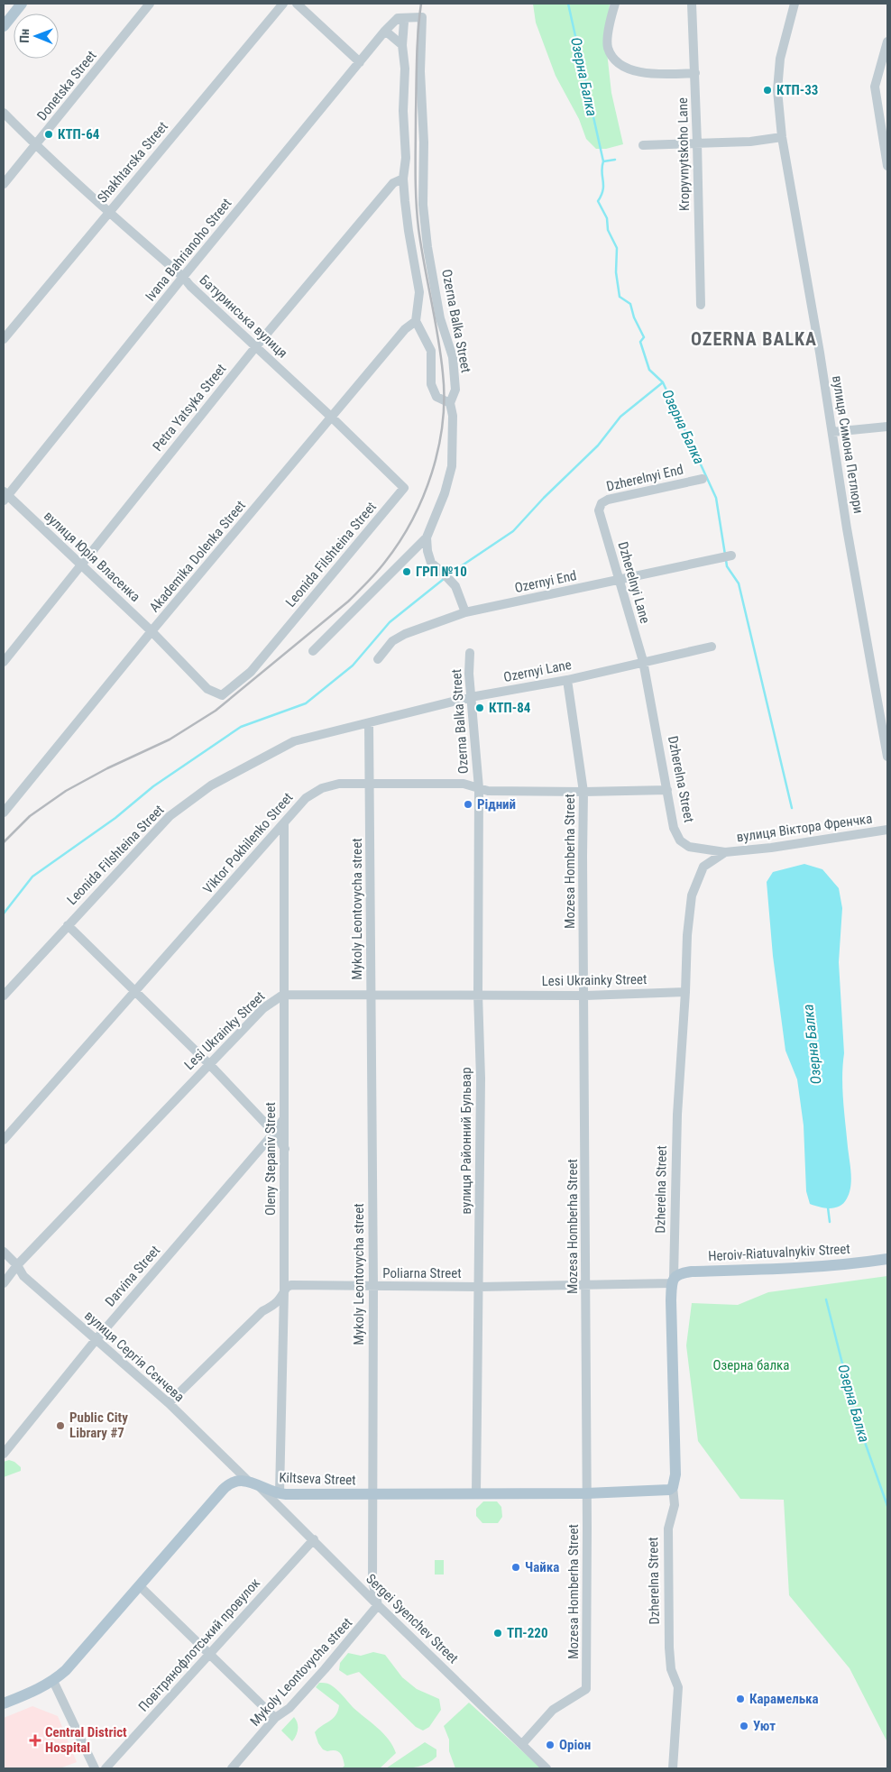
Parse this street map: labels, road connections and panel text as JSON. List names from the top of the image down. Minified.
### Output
{"streets":{"main road":["Dzherelna Street","Heroiv-Riatuvalnykiv Street","Kiltseva Street"],"street":["Donetska Street","Kropyvnytskoho Lane","Shakhtarska Street","Ivana Bahrianoho Street","Батуринська вулиця","Ozerna Balka Street","Petra Yatsyka Street","вулиця Симона Петлюри","Dzherelnyi End","Leonida Filshteina Street","вулиця Юрія Власенка","Akademika Dolenka Street","Ozernyi End","Dzherelnyi Lane","Ozernyi Lane","вулиця Віктора Френчка","Viktor Pokhilenko Street","Mozesa Homberha Street","Mykoly Leontovycha street","Lesi Ukrainky Street","вулиця Районний Бульвар","Oleny Stepaniv Street","Poliarna Street","Darvina Street","вулиця Сергія Сєнчева","Sergei Syenchev Street","Повітрянофлотський провулок"]},"crossings":[["Donetska Street","Батуринська вулиця"],["Shakhtarska Street","Батуринська вулиця"],["Ivana Bahrianoho Street","Батуринська вулиця"],["Ivana Bahrianoho Street","Ozerna Balka Street"],["Ivana Bahrianoho Street","вулиця Юрія Власенка"],["Батуринська вулиця","Petra Yatsyka Street"],["Батуринська вулиця","Leonida Filshteina Street"],["Батуринська вулиця","Akademika Dolenka Street"],["Ozerna Balka Street","Ozernyi Lane"],["Ozerna Balka Street","Viktor Pokhilenko Street"],["Ozerna Balka Street","вулиця Районний Бульвар"],["Petra Yatsyka Street","вулиця Юрія Власенка"],["Dzherelnyi End","Dzherelnyi Lane"],["Leonida Filshteina Street","вулиця Юрія Власенка"],["Leonida Filshteina Street","Ozernyi Lane"],["Leonida Filshteina Street","Mykoly Leontovycha street"],["вулиця Юрія Власенка","Akademika Dolenka Street"],["Ozernyi End","Dzherelnyi Lane"],["Dzherelnyi Lane","Ozernyi Lane"],["Dzherelnyi Lane","Dzherelna Street"],["Ozernyi Lane","Dzherelna Street"],["Ozernyi Lane","Mozesa Homberha Street"],["Ozernyi Lane","Mykoly Leontovycha street"],["Dzherelna Street","вулиця Віктора Френчка"],["Dzherelna Street","Viktor Pokhilenko Street"],["Dzherelna Street","Lesi Ukrainky Street"],["Dzherelna Street","Heroiv-Riatuvalnykiv Street"],["Dzherelna Street","Poliarna Street"],["Dzherelna Street","Kiltseva Street"],["Viktor Pokhilenko Street","Mozesa Homberha Street"],["Viktor Pokhilenko Street","Mykoly Leontovycha street"],["Viktor Pokhilenko Street","вулиця Районний Бульвар"],["Viktor Pokhilenko Street","Oleny Stepaniv Street"],["Mozesa Homberha Street","Lesi Ukrainky Street"],["Mozesa Homberha Street","Poliarna Street"],["Mozesa Homberha Street","Kiltseva Street"],["Mozesa Homberha Street","Sergei Syenchev Street"],["Mykoly Leontovycha street","Lesi Ukrainky Street"],["Mykoly Leontovycha street","Poliarna Street"],["Mykoly Leontovycha street","Kiltseva Street"],["Mykoly Leontovycha street","Sergei Syenchev Street"],["Lesi Ukrainky Street","вулиця Районний Бульвар"],["Lesi Ukrainky Street","Oleny Stepaniv Street"],["Lesi Ukrainky Street","вулиця Сергія Сєнчева"],["вулиця Районний Бульвар","Poliarna Street"],["вулиця Районний Бульвар","Kiltseva Street"],["Oleny Stepaniv Street","Poliarna Street"],["Oleny Stepaniv Street","Darvina Street"],["Oleny Stepaniv Street","Kiltseva Street"],["Heroiv-Riatuvalnykiv Street","Poliarna Street"],["Darvina Street","вулиця Сергія Сєнчева"],["вулиця Сергія Сєнчева","Kiltseva Street"],["Kiltseva Street","Sergei Syenchev Street"],["Sergei Syenchev Street","Повітрянофлотський провулок"]],"districts":["OZERNA BALKA"],"water":["Озерна Балка"],"parks":["Озерна балка"],"places":{"other":["КТП-33","КТП-64","ГРП №10","КТП-84","Рідний","Public City Library #7","Чайка","ТП-220","Карамелька","Уют","Оріон"],"health":["Central District Hospital"]},"north":"left"}
